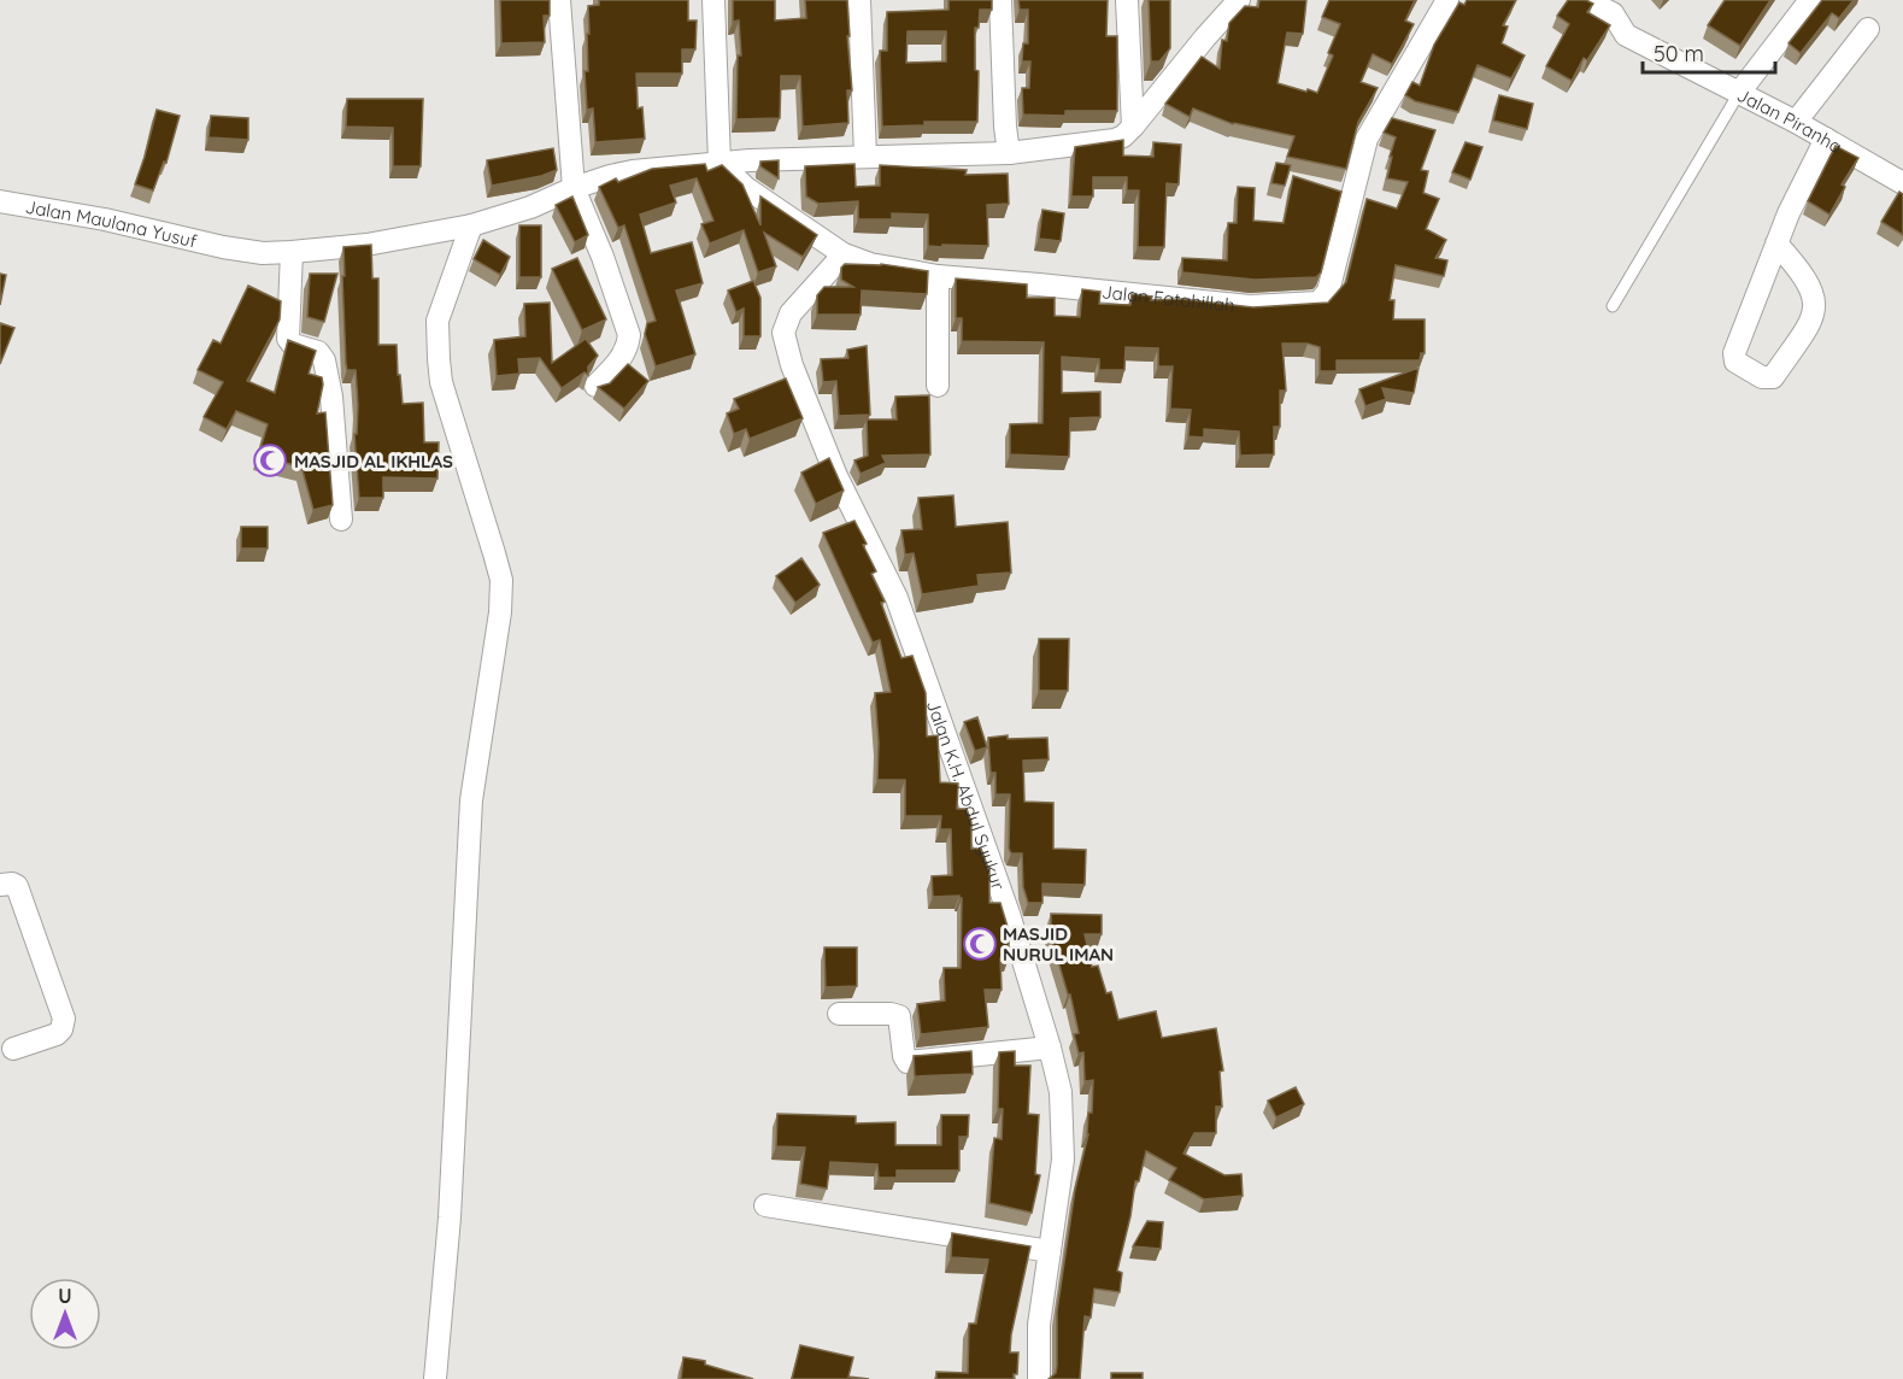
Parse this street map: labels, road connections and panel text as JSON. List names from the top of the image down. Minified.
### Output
{"streets":{"street":["Jalan Piranha","Jalan Maulana Yusuf","Jalan Fatahillah","Jalan K.H. Abdul Syukur"]},"crossings":[["Jalan Maulana Yusuf","Jalan Fatahillah"],["Jalan Fatahillah","Jalan K.H. Abdul Syukur"]],"places":{"mosque":["MASJID AL IKHLAS","MASJID NURUL IMAN"]},"scale_bar":"50 m","north":"top"}
